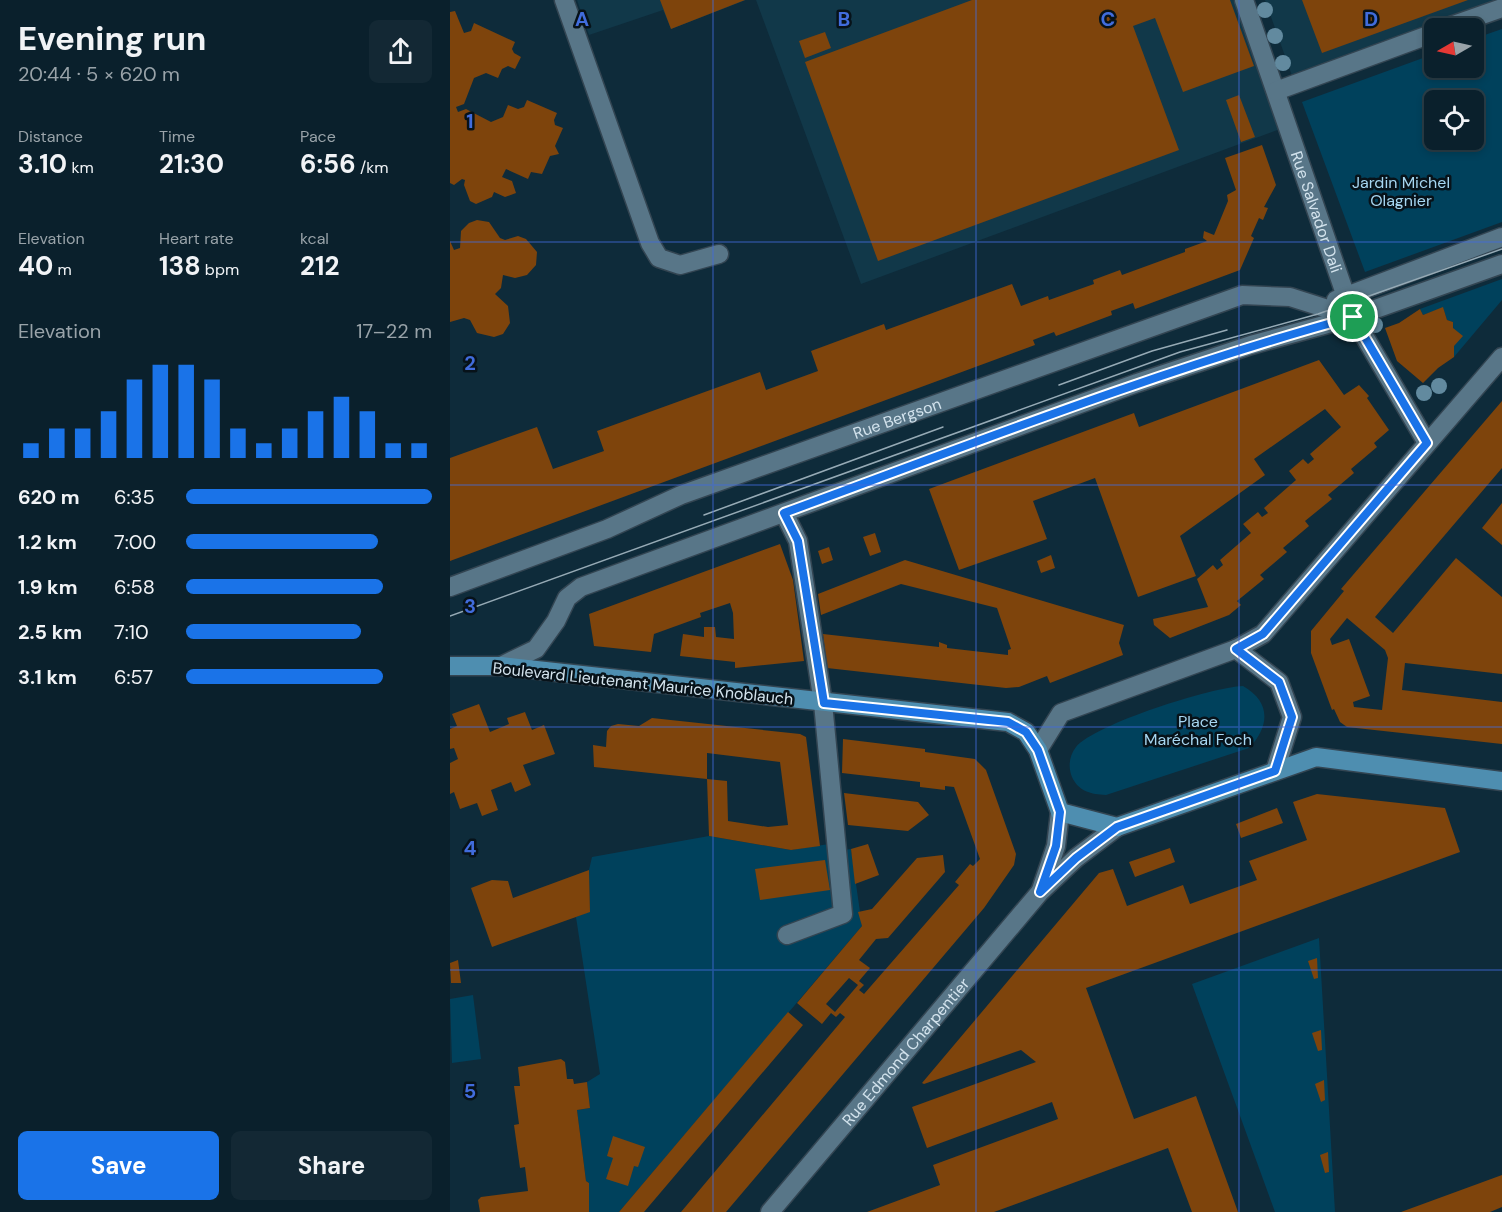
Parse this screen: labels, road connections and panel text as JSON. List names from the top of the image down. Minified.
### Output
{"streets":{"main road":["Boulevard Lieutenant Maurice Knoblauch"],"street":["Rue Salvador Dali","Rue Bergson","Rue Edmond Charpentier"]},"crossings":[["Rue Salvador Dali","Rue Bergson"]],"parks":["Jardin Michel Olagnier","Place Maréchal Foch"],"north":"left","page":{"heading":["Evening run","20:44 · 5 × 620 m"],"stats":[["Distance","3.10 km"],["Time","21:30"],["Pace","6:56 /km"],["Elevation","40 m"],["Heart rate","138 bpm"],["kcal","212"]],"chart":["Elevation","17–22 m"],"list":[{"name":"620 m","note":"6:35"},{"name":"1.2 km","note":"7:00"},{"name":"1.9 km","note":"6:58"},{"name":"2.5 km","note":"7:10"},{"name":"3.1 km","note":"6:57"}],"buttons":["Save","Share"]},"grid":{"columns":["A","B","C","D"],"rows":["1","2","3","4","5"]}}
